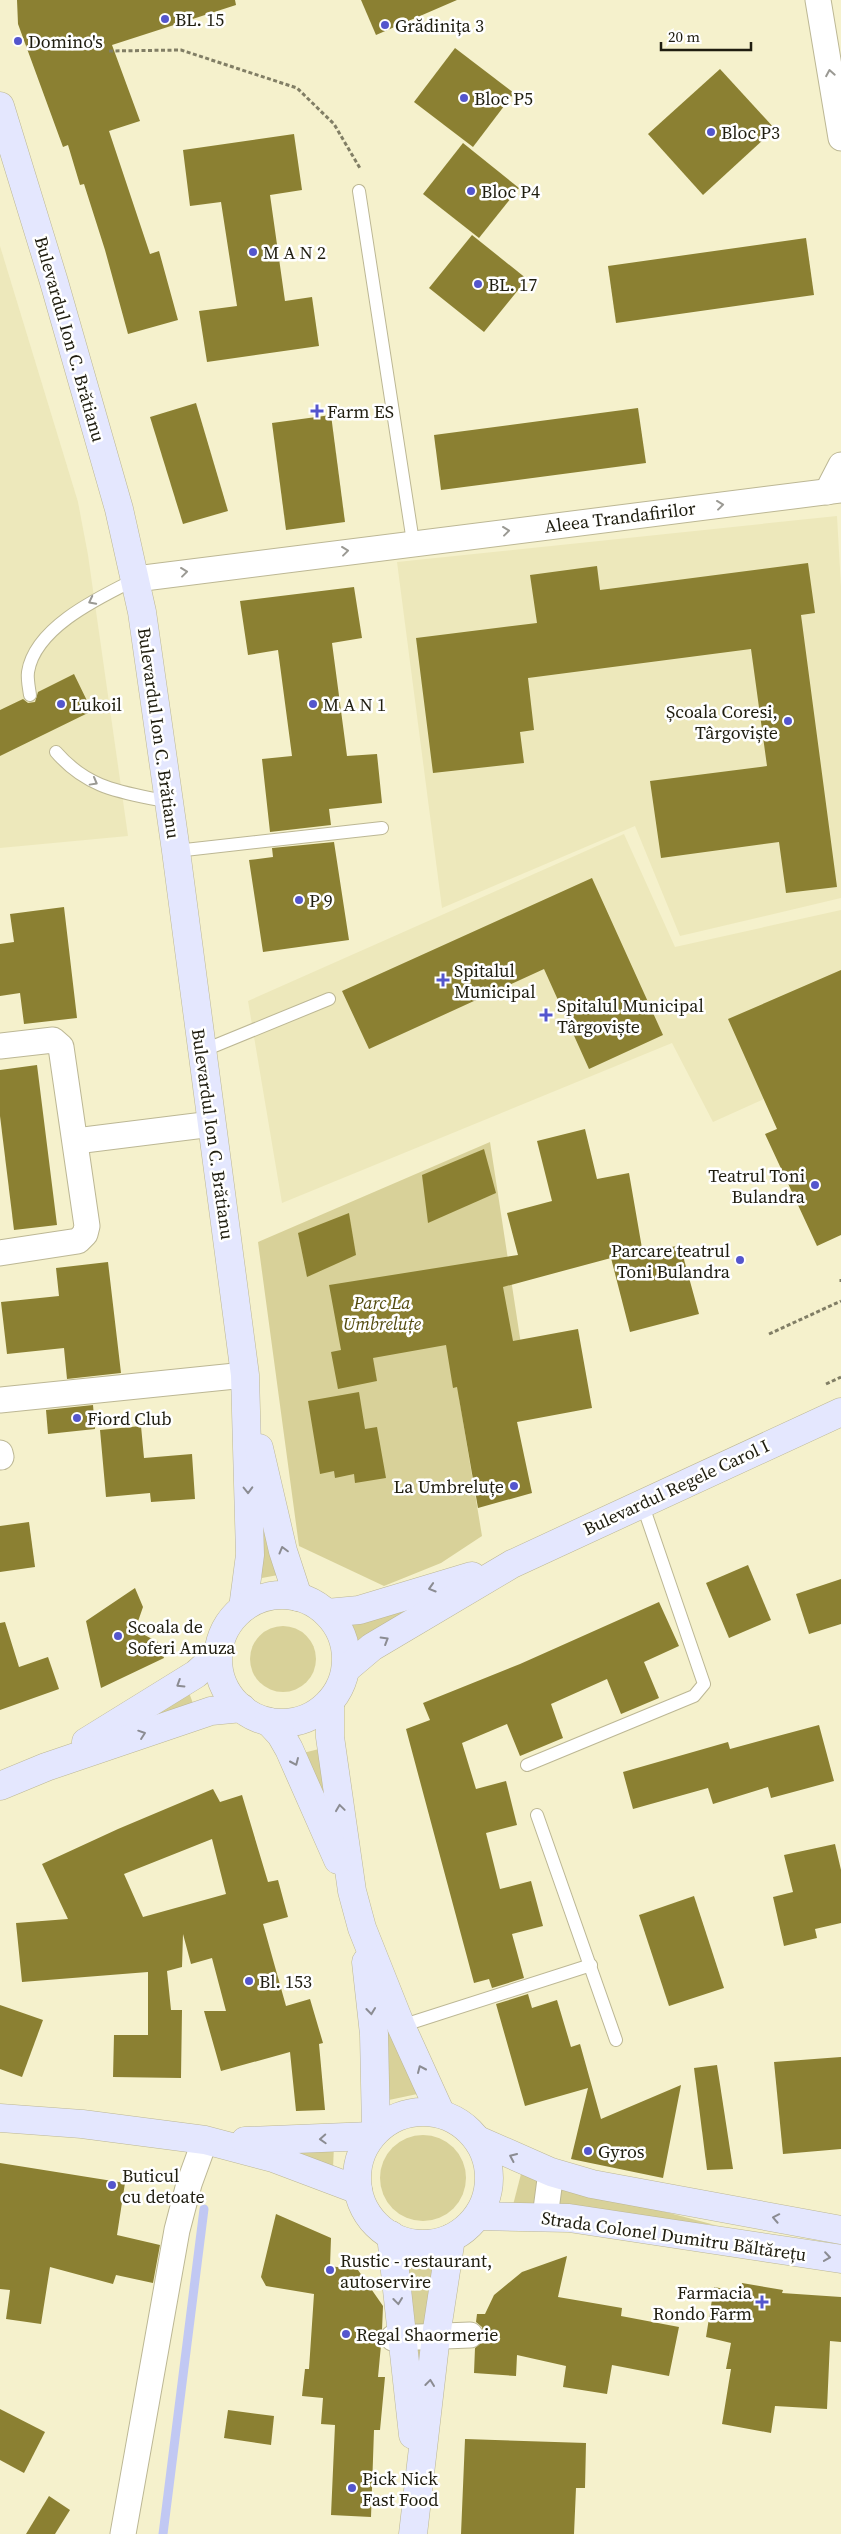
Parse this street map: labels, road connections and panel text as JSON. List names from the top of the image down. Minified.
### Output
{"streets":{"main road":["Bulevardul Ion C. Brătianu","Bulevardul Regele Carol I","Strada Colonel Dumitru Băltărețu"],"street":["Aleea Trandafirilor"]},"crossings":[["Bulevardul Ion C. Brătianu","Aleea Trandafirilor"],["Bulevardul Ion C. Brătianu","Bulevardul Regele Carol I"]],"one_way":["Aleea Trandafirilor"],"parks":["Parc La Umbreluțe"],"places":{"other":["BL. 15","Grădinița 3","Domino's","Bloc P5","Bloc P3","Bloc P4","M A N 2","BL. 17","Lukoil","M A N 1","Școala Coresi, Târgoviște","P 9","Teatrul Toni Bulandra","Parcare teatrul Toni Bulandra","Fiord Club","La Umbreluțe","Scoala de Soferi Amuza","Bl. 153","Gyros","Buticul cu detoate","Rustic - restaurant, autoservire","Regal Shaormerie","Pick Nick Fast Food"],"health":["Farm ES","Spitalul Municipal","Spitalul Municipal Târgoviște","Farmacia Rondo Farm"]},"scale_bar":"20 m"}
